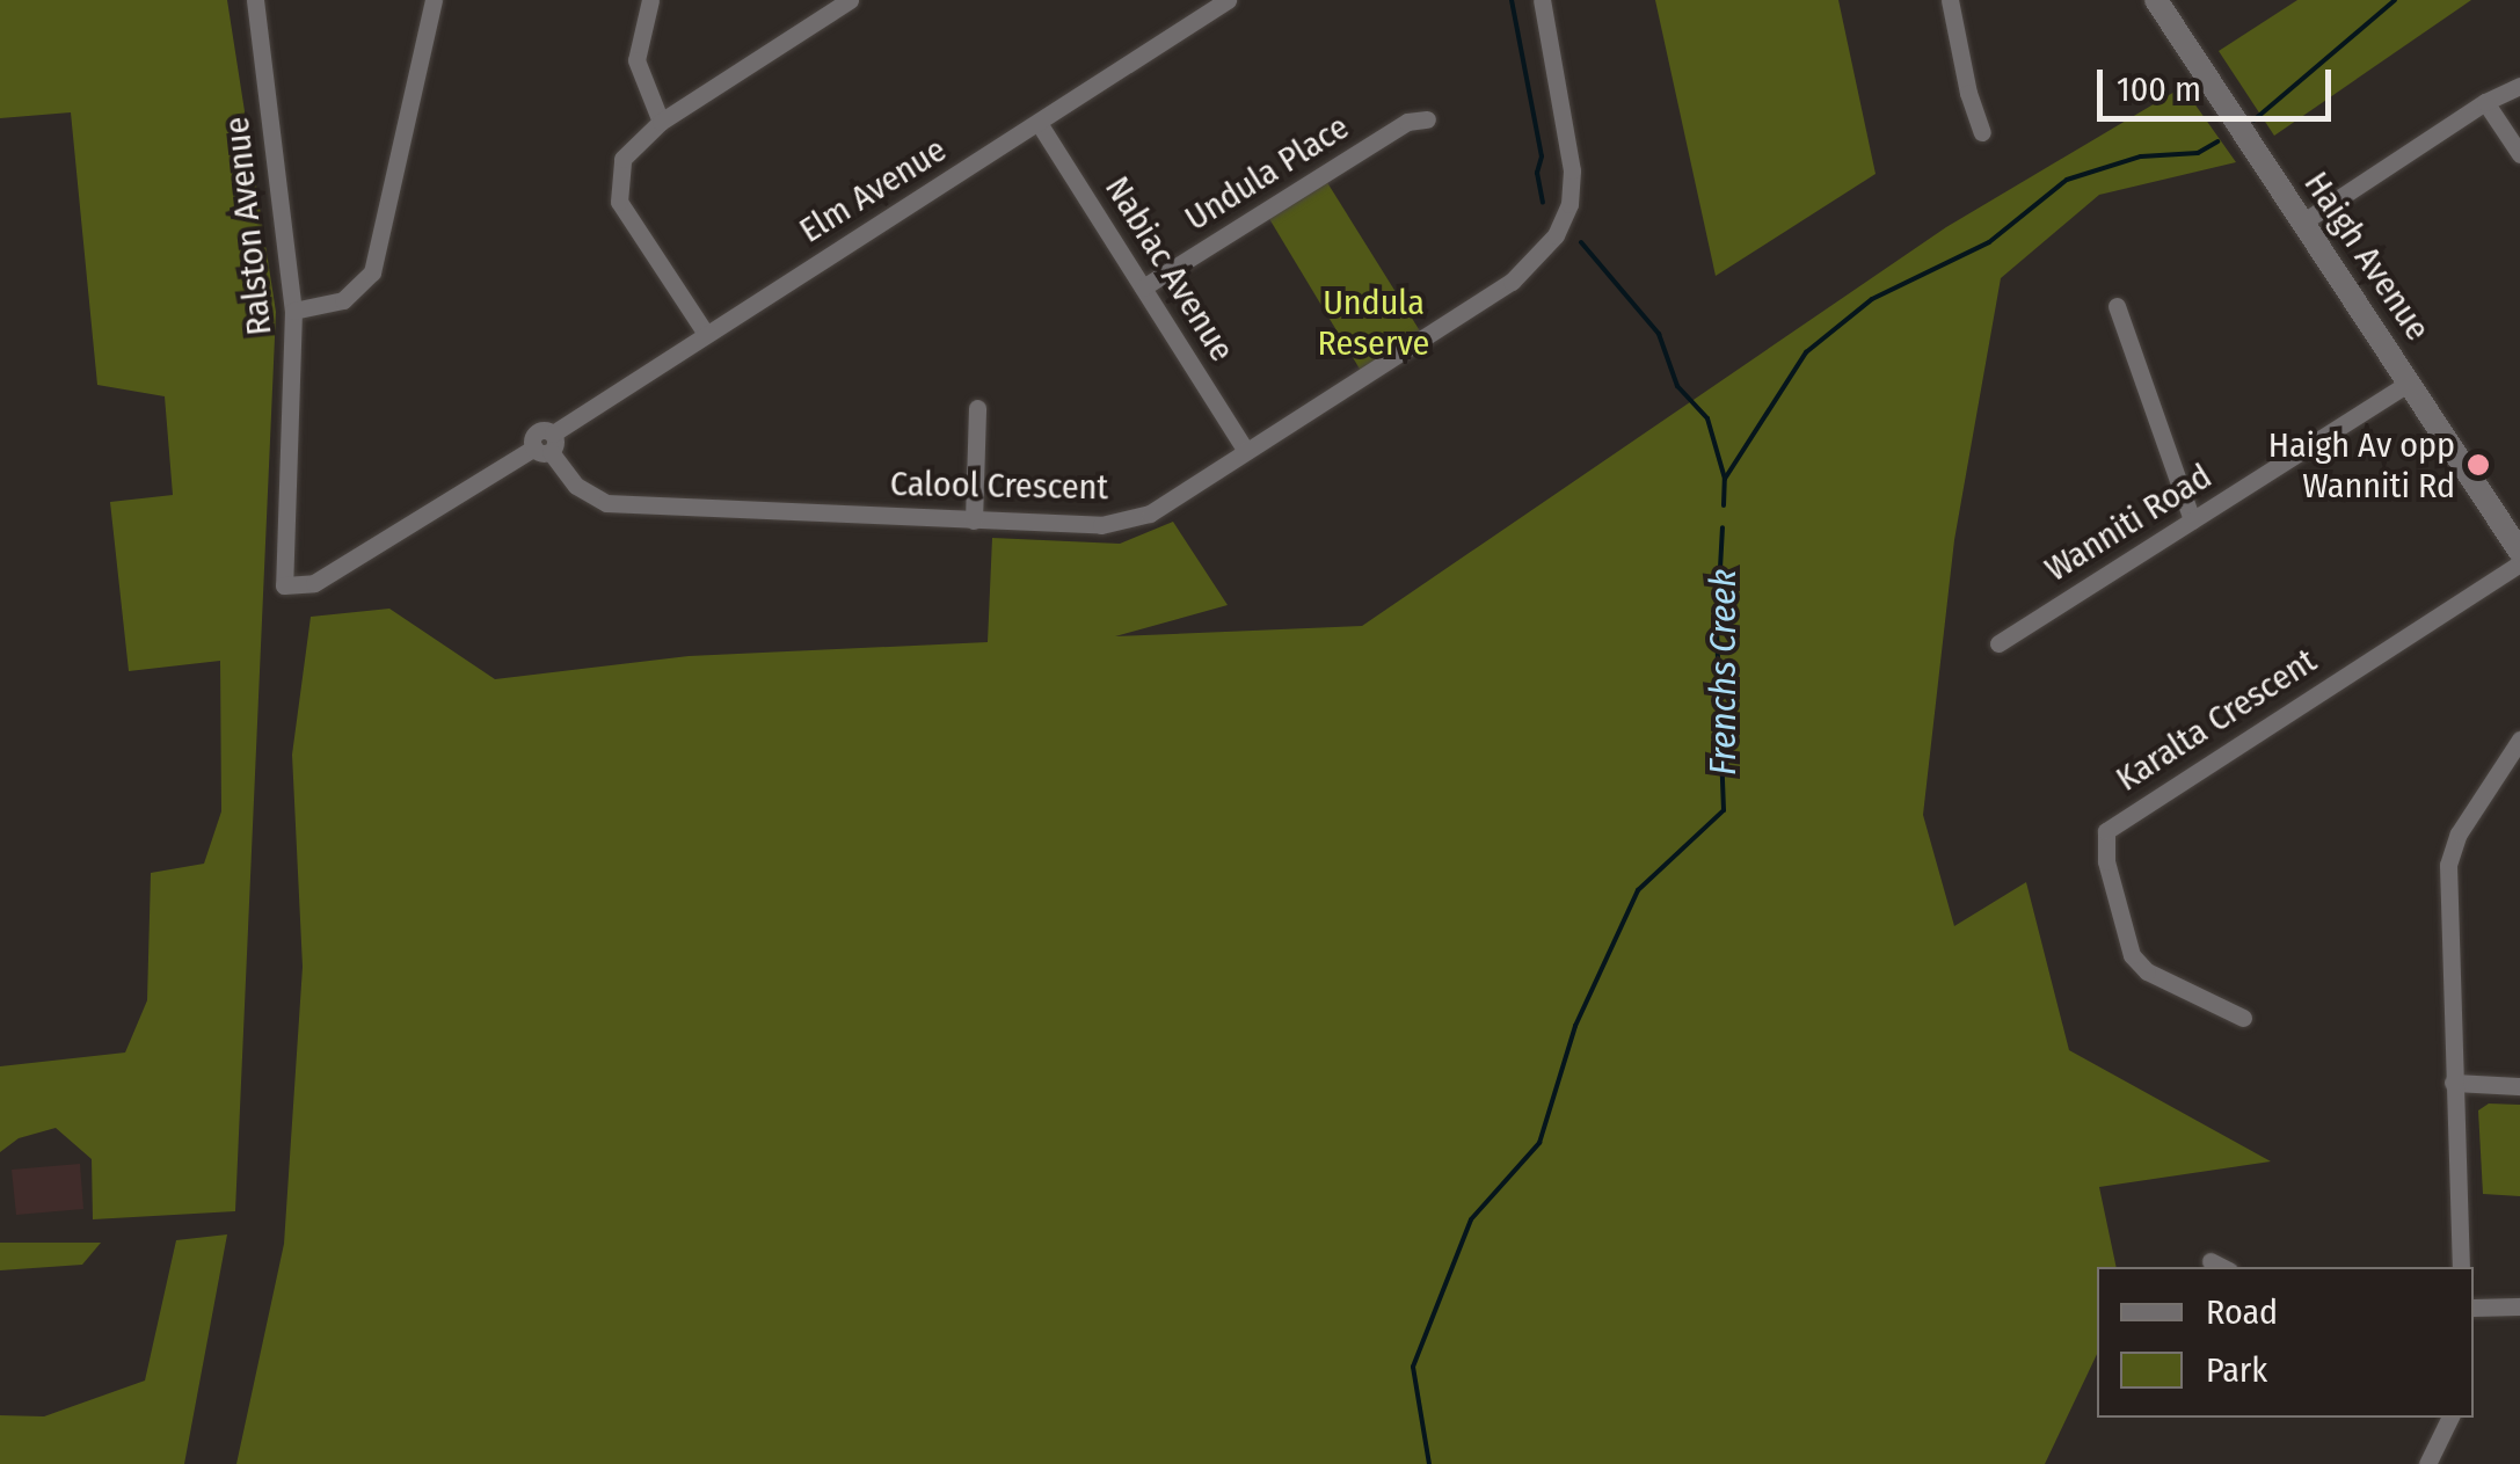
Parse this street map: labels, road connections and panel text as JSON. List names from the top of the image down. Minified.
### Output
{"streets":{"street":["Undula Place","Elm Avenue","Ralston Avenue","Haigh Avenue","Nabiac Avenue","Calool Crescent","Wanniti Road","Karalta Crescent"]},"crossings":[["Undula Place","Nabiac Avenue"],["Elm Avenue","Ralston Avenue"],["Elm Avenue","Nabiac Avenue"],["Elm Avenue","Calool Crescent"],["Haigh Avenue","Wanniti Road"],["Nabiac Avenue","Calool Crescent"]],"water":["Frenchs Creek"],"parks":["Undula Reserve"],"places":["Haigh Av opp Wanniti Rd"],"legend":["Road","Park"],"scale_bar":"100 m"}
